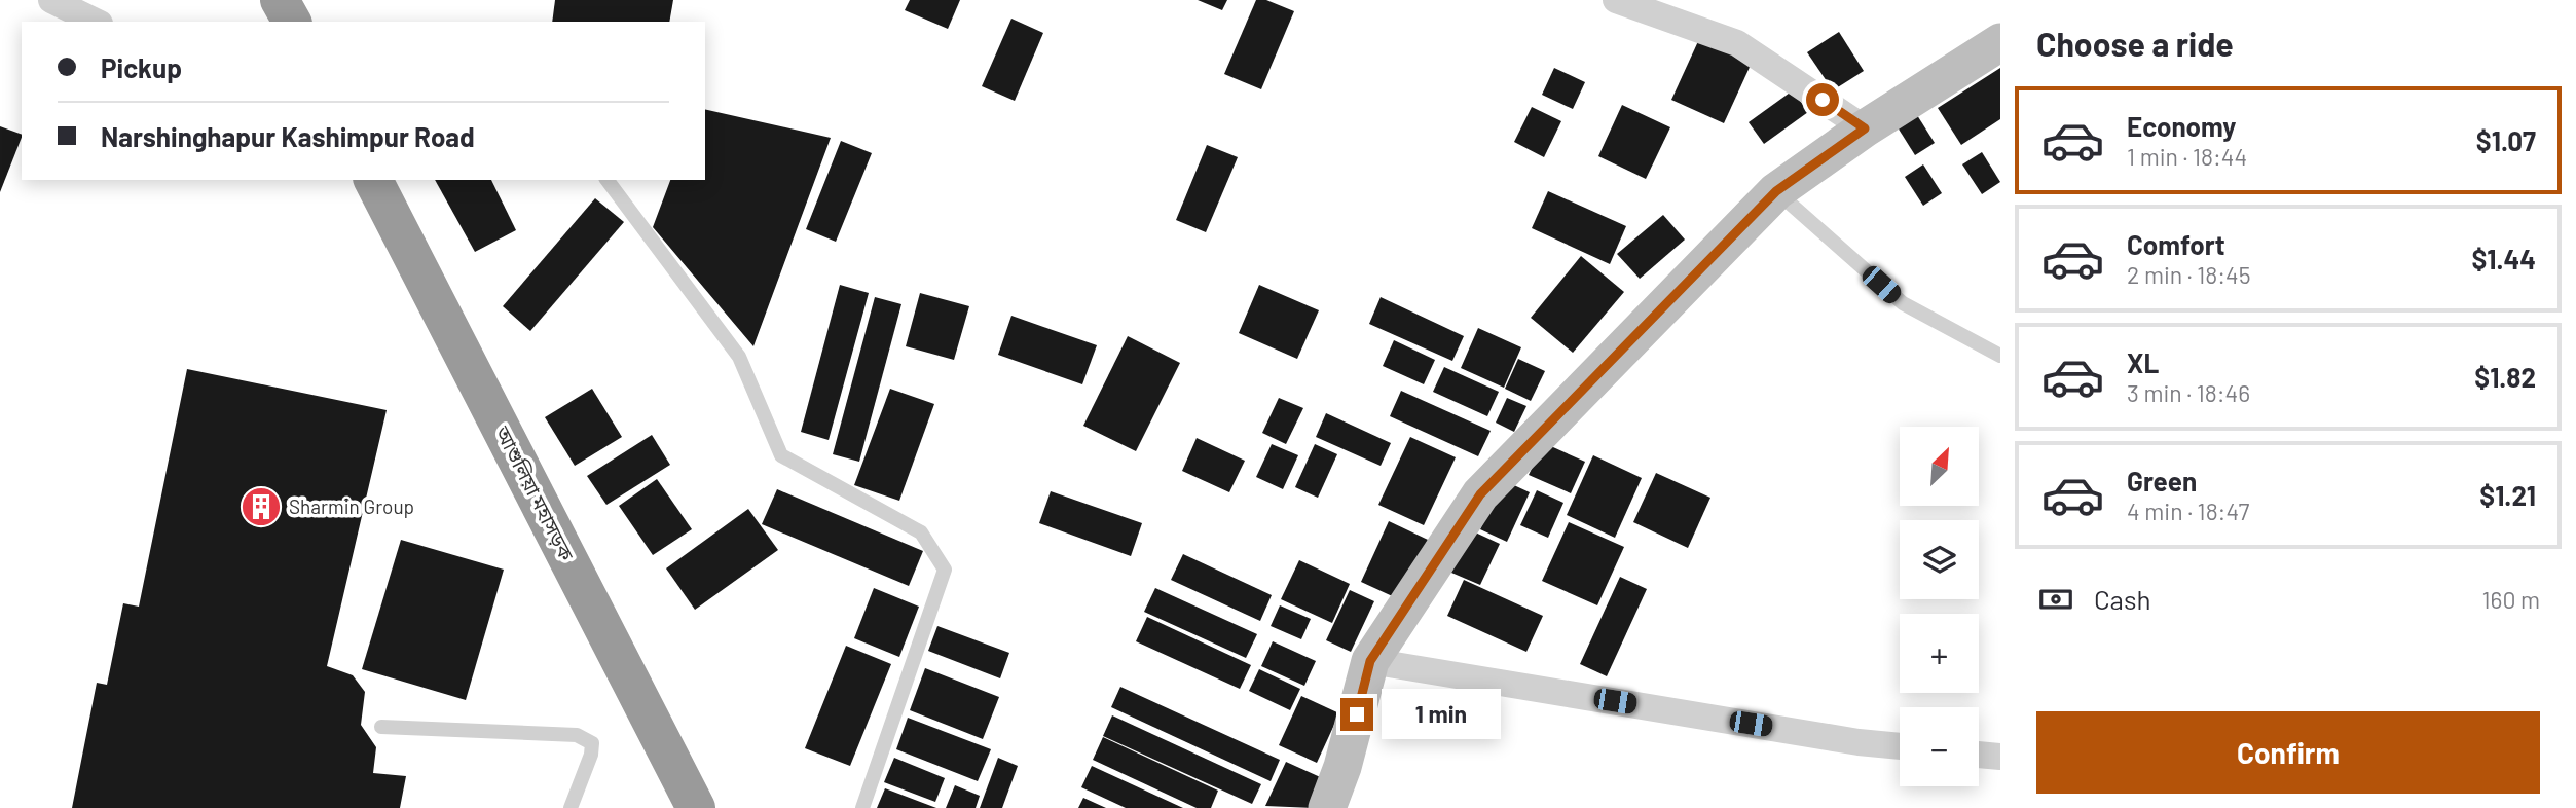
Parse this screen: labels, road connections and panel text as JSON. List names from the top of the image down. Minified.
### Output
{"streets":{"highway":["আশুলিয়া মহাসড়ক"]},"places":{"building":["Sharmin Group"]},"north":"top right","page":{"heading":"Choose a ride","banner":["Pickup","Narshinghapur Kashimpur Road"],"list":[{"name":"Economy","note":"1 min · 18:44","value":"$1.07"},{"name":"Comfort","note":"2 min · 18:45","value":"$1.44"},{"name":"XL","note":"3 min · 18:46","value":"$1.82"},{"name":"Green","note":"4 min · 18:47","value":"$1.21"}],"map_buttons":["+","−"],"pay":["Cash","160 m"],"bubble":"1 min","buttons":"Confirm"}}
